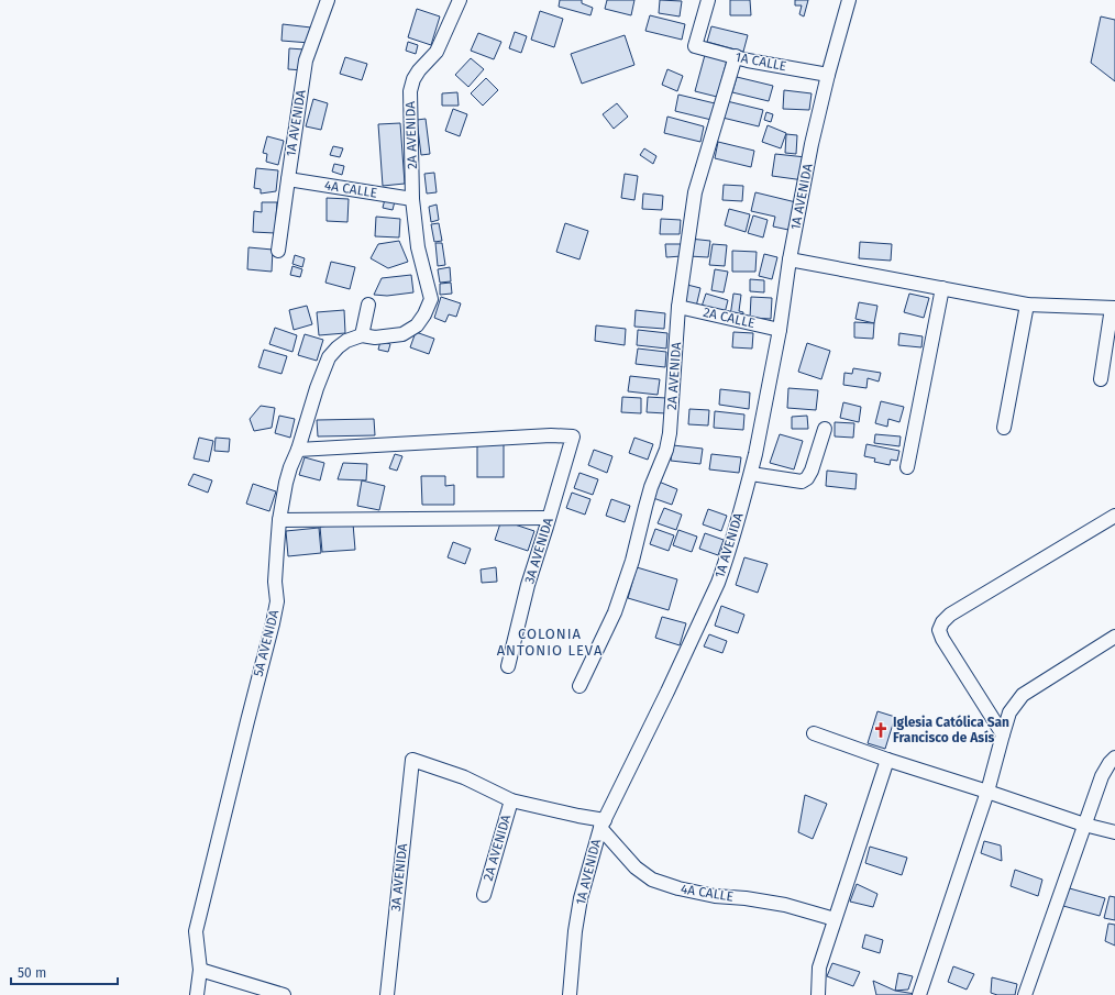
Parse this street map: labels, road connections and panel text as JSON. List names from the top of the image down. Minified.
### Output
{"streets":{"street":["1A CALLE","1A AVENIDA","2A AVENIDA","4A CALLE","2A CALLE","3A AVENIDA","5A AVENIDA"]},"crossings":[["1A CALLE","1A AVENIDA"],["1A CALLE","2A AVENIDA"],["1A AVENIDA","4A CALLE"],["1A AVENIDA","2A CALLE"],["2A AVENIDA","4A CALLE"],["2A AVENIDA","2A CALLE"],["2A AVENIDA","3A AVENIDA"],["2A AVENIDA","5A AVENIDA"],["3A AVENIDA","5A AVENIDA"]],"districts":["COLONIA ANTONIO LEVA"],"places":{"church":["Iglesia Católica San Francisco de Asís"]},"scale_bar":"50 m"}
